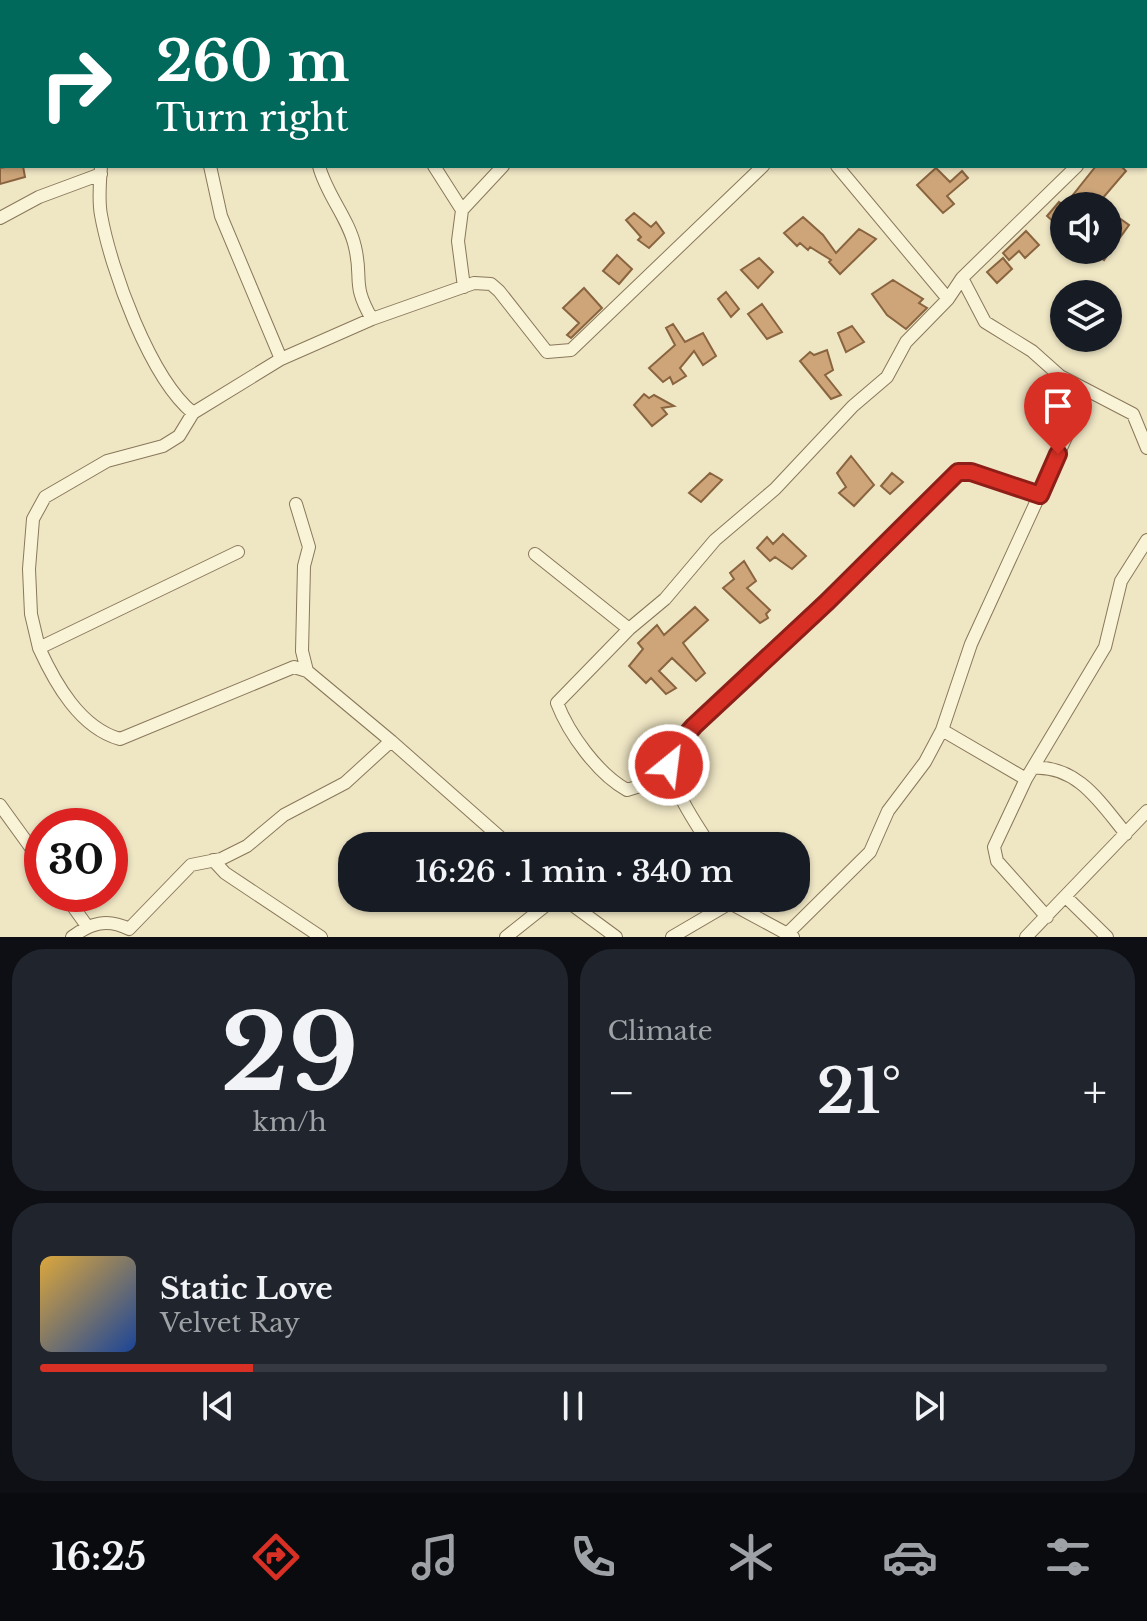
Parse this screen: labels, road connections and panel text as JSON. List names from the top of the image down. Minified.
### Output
{"page":{"turn":["260 m","Turn right"],"limit":"30","trip":"16:26 · 1 min · 340 m","tile":[["29","km/h"],"Climate"],"heat":["−","21°","+"],"song":["Static Love","Velvet Ray"],"tabs":"16:25"}}
